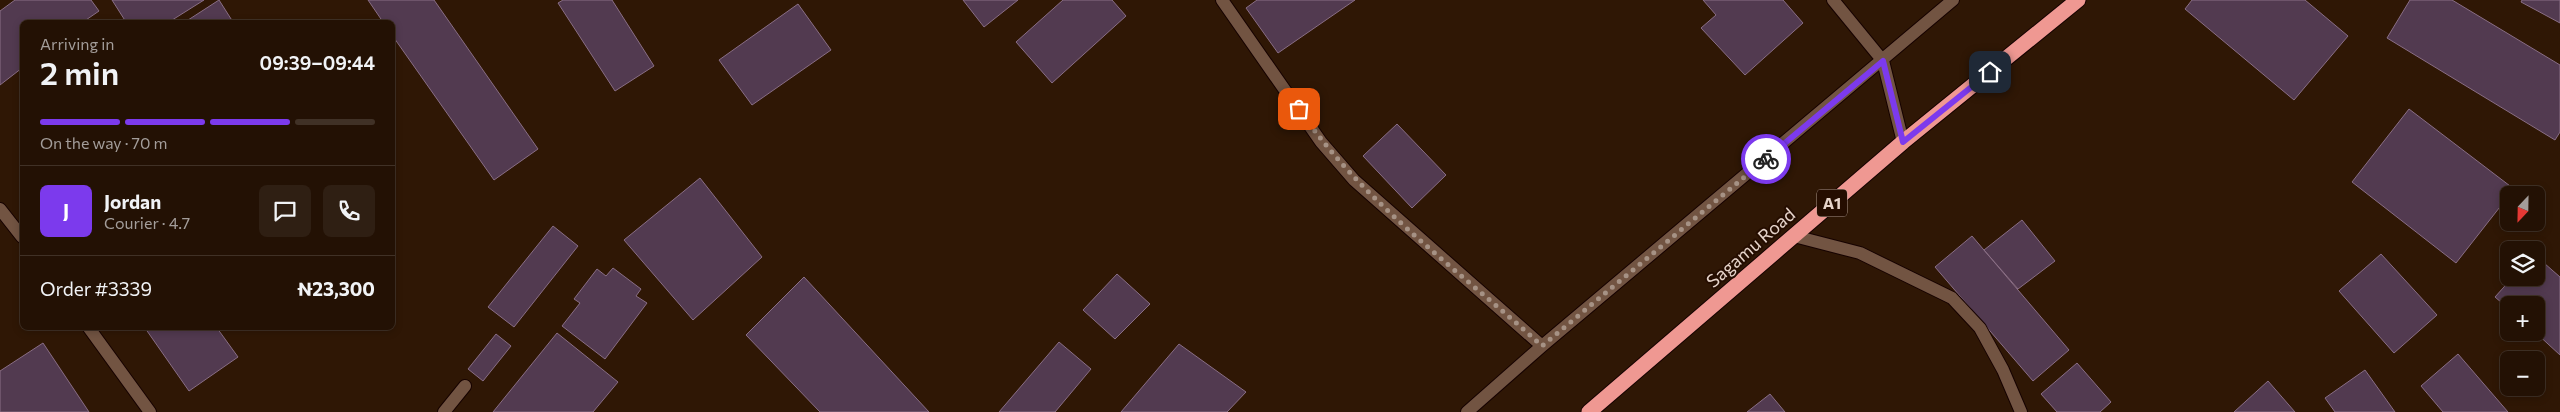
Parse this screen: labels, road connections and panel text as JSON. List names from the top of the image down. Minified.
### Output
{"streets":{"highway":["A1","Sagamu Road"]},"north":"bottom","page":{"heading":["2 min","Arriving in","09:39–09:44"],"panel":["Jordan","Courier · 4.7","Order #3339","₦23,300"],"bar":"On the way · 70 m","round":"J","map_buttons":["+","−"]}}
